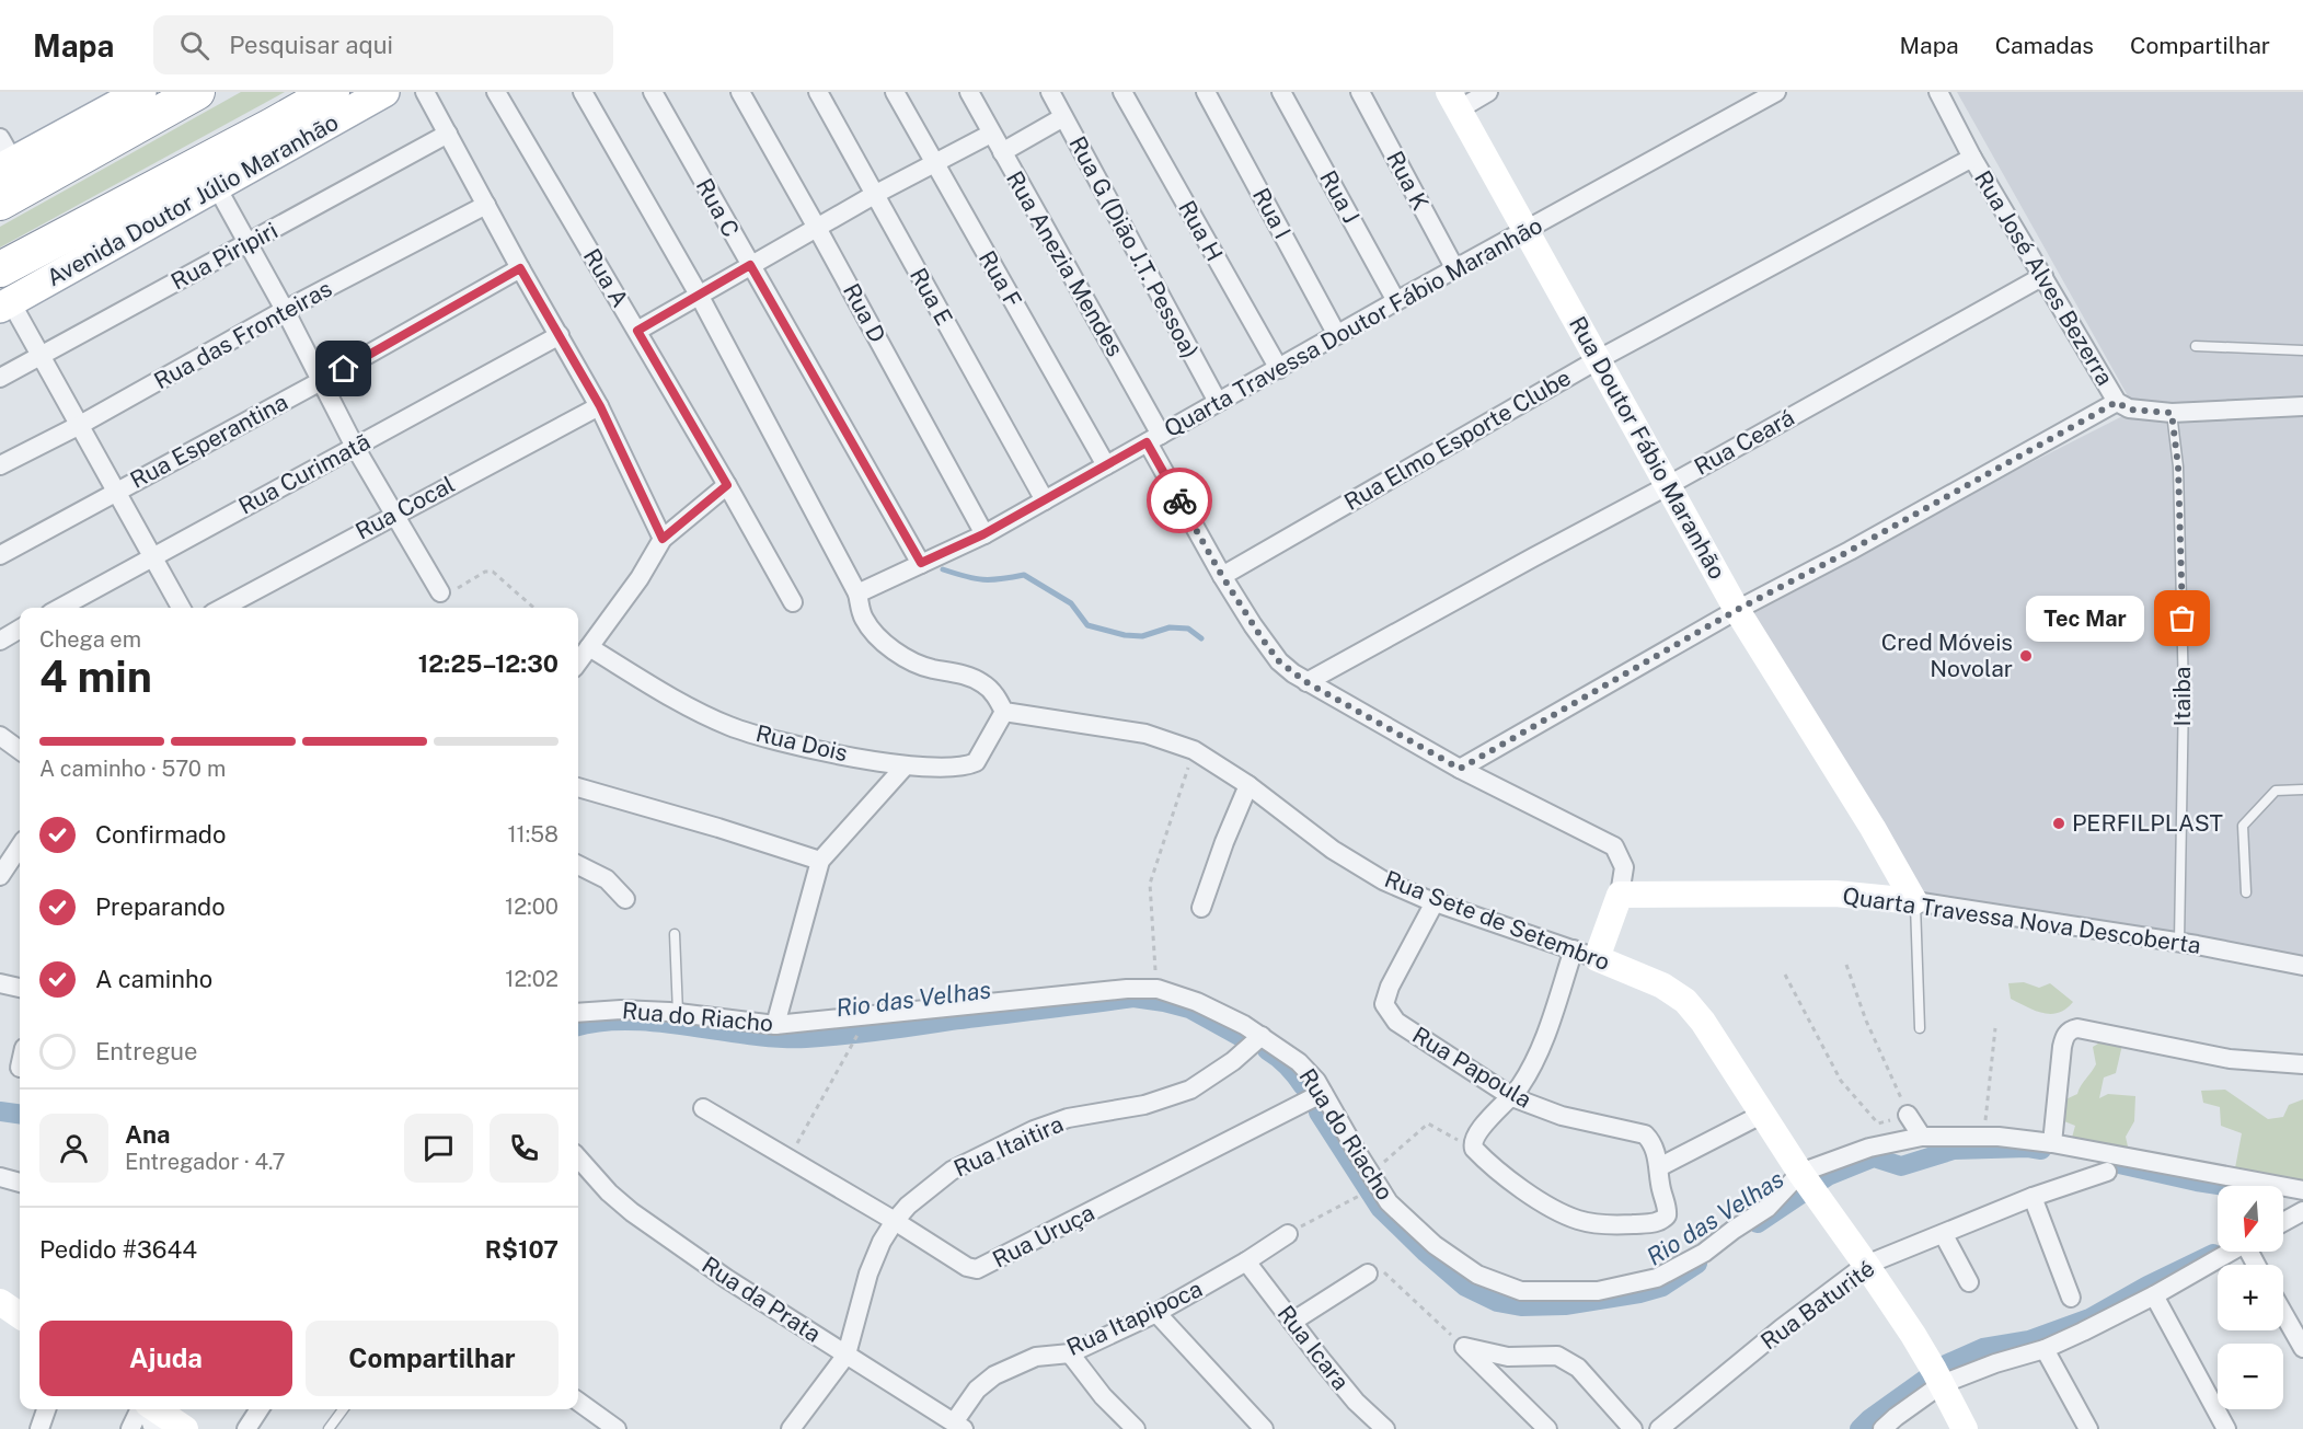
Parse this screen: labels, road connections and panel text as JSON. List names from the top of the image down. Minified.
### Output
{"streets":{"highway":["Avenida Doutor Júlio Maranhão"],"street":["Rua K","Rua J","Rua C","Rua I","Rua H","Rua G (Dião J.T. Pessoa)","Rua Piripiri","Rua Anezia Mendes","Rua A","Rua José Alves Bezerra","Rua F","Rua E","Rua D","Quarta Travessa Doutor Fábio Maranhão","Rua das Fronteiras","Rua Elmo Esporte Clube","Rua Esperantina","Rua Ceará","Rua Doutor Fábio Maranhão","Rua Curimatã","Rua Cocal","Rua Dois","Rua Sete de Setembro","Quarta Travessa Nova Descoberta","Rua do Riacho","Rua Papoula","Rua Itaitira","Rua Uruça","Rua da Prata","Rua Baturité","Rua Itapipoca","Rua Icara"],"lane":["Itaiba"]},"crossings":[["Rua K","Quarta Travessa Doutor Fábio Maranhão"],["Rua J","Quarta Travessa Doutor Fábio Maranhão"],["Rua C","Quarta Travessa Doutor Fábio Maranhão"],["Rua I","Quarta Travessa Doutor Fábio Maranhão"],["Rua H","Quarta Travessa Doutor Fábio Maranhão"],["Rua G (Dião J.T. Pessoa)","Quarta Travessa Doutor Fábio Maranhão"],["Rua Anezia Mendes","Quarta Travessa Doutor Fábio Maranhão"],["Rua José Alves Bezerra","Rua Elmo Esporte Clube"],["Rua José Alves Bezerra","Rua Ceará"],["Rua José Alves Bezerra","Itaiba"],["Rua F","Quarta Travessa Doutor Fábio Maranhão"],["Rua E","Quarta Travessa Doutor Fábio Maranhão"],["Rua D","Quarta Travessa Doutor Fábio Maranhão"],["Quarta Travessa Doutor Fábio Maranhão","Rua Doutor Fábio Maranhão"],["Rua Elmo Esporte Clube","Rua Doutor Fábio Maranhão"],["Rua Ceará","Rua Doutor Fábio Maranhão"],["Rua Doutor Fábio Maranhão","Quarta Travessa Nova Descoberta"],["Itaiba","Quarta Travessa Nova Descoberta"],["Rua Dois","Rua Sete de Setembro"],["Rua Sete de Setembro","Rua do Riacho"],["Rua Sete de Setembro","Rua Papoula"],["Rua Sete de Setembro","Rua Baturité"],["Rua do Riacho","Rua Itaitira"],["Rua do Riacho","Rua Uruça"],["Rua Itaitira","Rua Uruça"],["Rua Itaitira","Rua da Prata"],["Rua da Prata","Rua Itapipoca"],["Rua Itapipoca","Rua Icara"]],"water":["Rio das Velhas"],"places":["Tec Mar","Cred Móveis Novolar","PERFILPLAST"],"north":"bottom","page":{"header":"Mapa","search":"Pesquisar aqui","nav":["Mapa","Camadas","Compartilhar"],"bubble":"Tec Mar","heading":["4 min","Chega em","12:25–12:30"],"panel":["Ana","Entregador · 4.7","Pedido #3644","R$107"],"bar":"A caminho · 570 m","list":[["Confirmado","11:58"],["Preparando","12:00"],["A caminho","12:02"],"Entregue"],"map_buttons":["+","−"],"buttons":["Ajuda","Compartilhar"]}}
